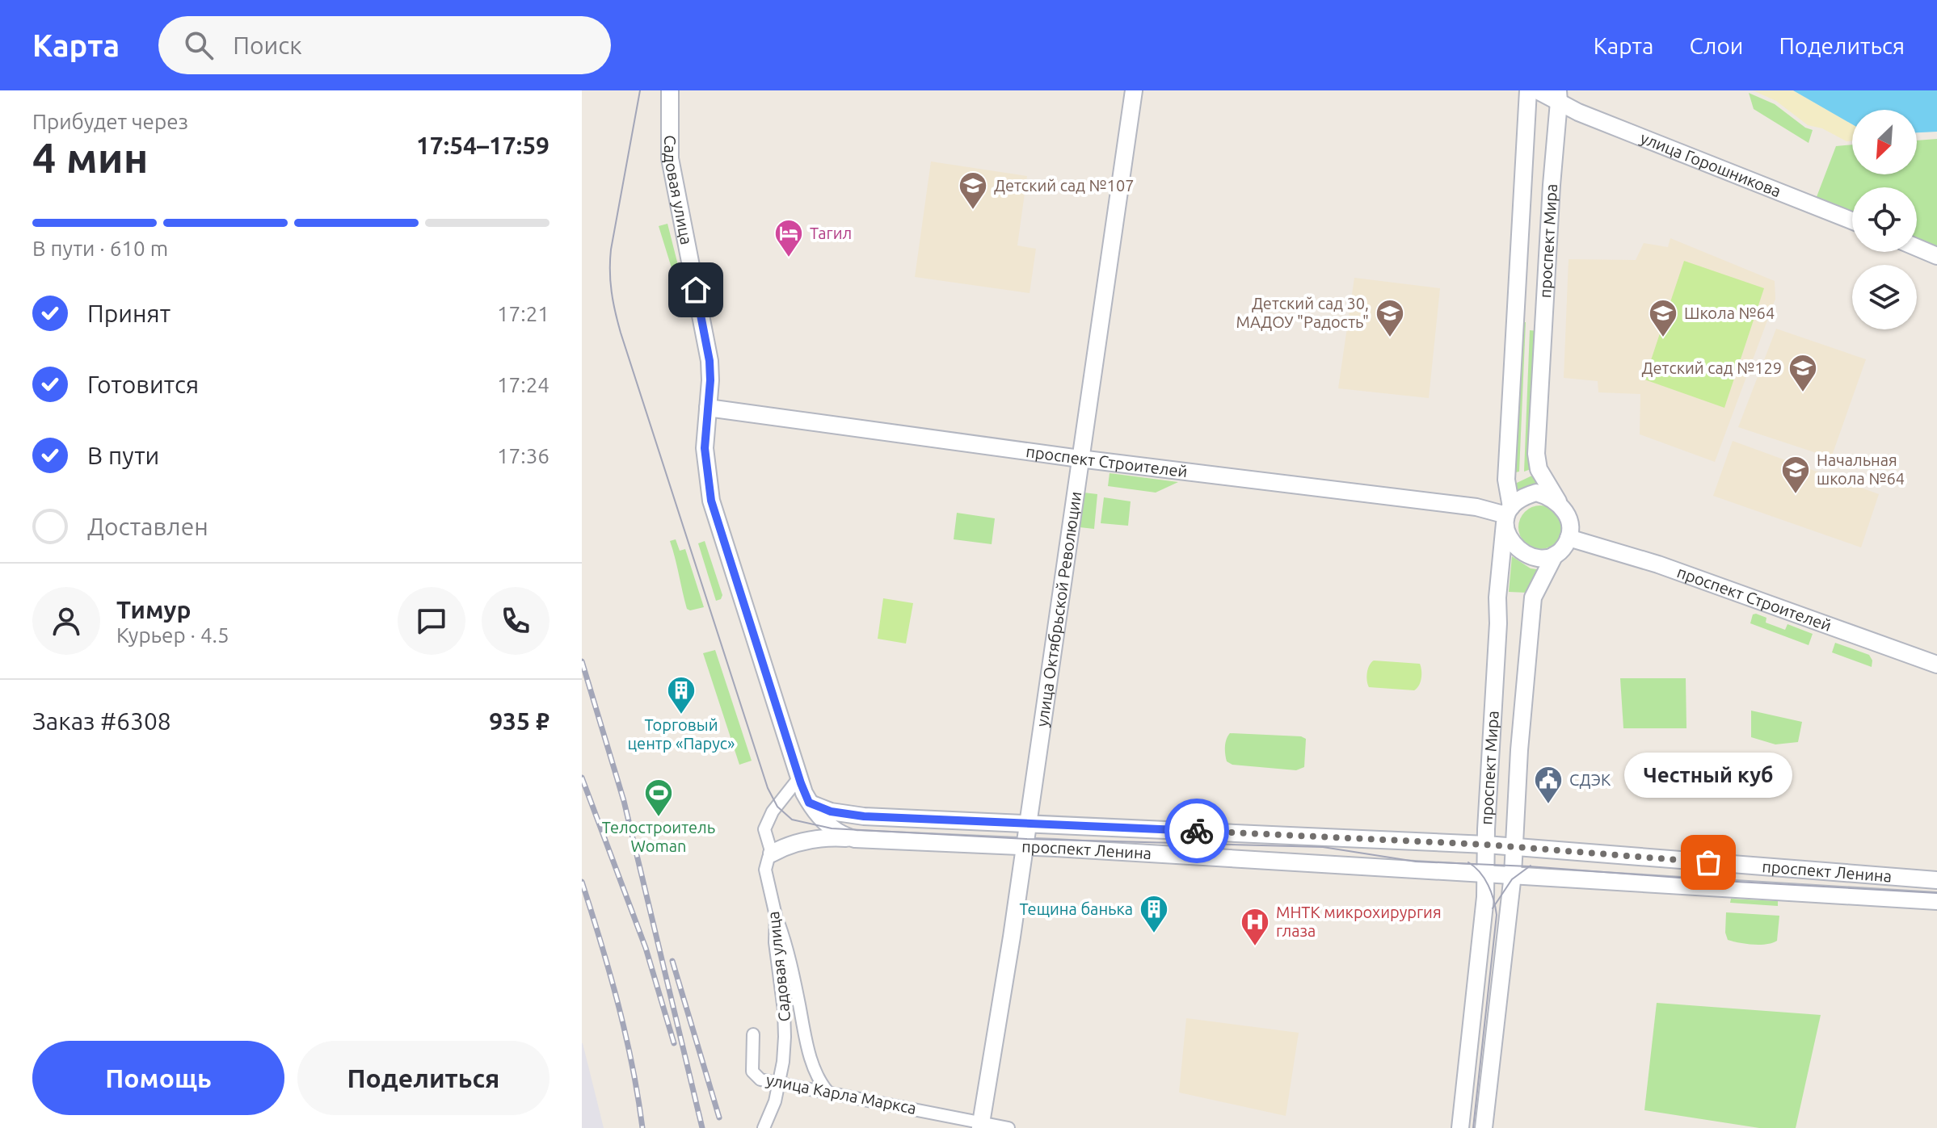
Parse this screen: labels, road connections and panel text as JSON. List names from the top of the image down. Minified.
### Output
{"streets":{"main road":["улица Горошникова","Садовая улица","проспект Мира","проспект Строителей","улица Октябрьской Революции","проспект Ленина"],"street":["улица Карла Маркса"]},"crossings":[["улица Горошникова","проспект Мира"],["Садовая улица","проспект Строителей"],["Садовая улица","проспект Ленина"],["Садовая улица","улица Карла Маркса"],["проспект Мира","проспект Строителей"],["проспект Мира","проспект Ленина"],["проспект Строителей","улица Октябрьской Революции"],["улица Октябрьской Революции","проспект Ленина"],["улица Октябрьской Революции","улица Карла Маркса"]],"places":{"school or university":["Детский сад №107","Детский сад 30, МАДОУ \"Радость\"","Школа №64","Детский сад №129","Начальная школа №64"],"hotel":["Тагил"],"building":["Торговый центр «Парус»","Тещина банька"],"public building":["СДЭК"],"sports":["Телостроитель Woman"],"other":["Честный куб"],"hospital":["МНТК микрохирургия глаза"]},"north":"bottom left","page":{"header":"Карта","search":"Поиск","nav":["Карта","Слои","Поделиться"],"heading":["4 мин","Прибудет через","17:54–17:59"],"panel":["Тимур","Курьер · 4.5","Заказ #6308","935 ₽"],"bar":"В пути · 610 m","list":[["Принят","17:21"],["Готовится","17:24"],["В пути","17:36"],"Доставлен"],"bubble":"Честный куб","buttons":["Помощь","Поделиться"]}}
